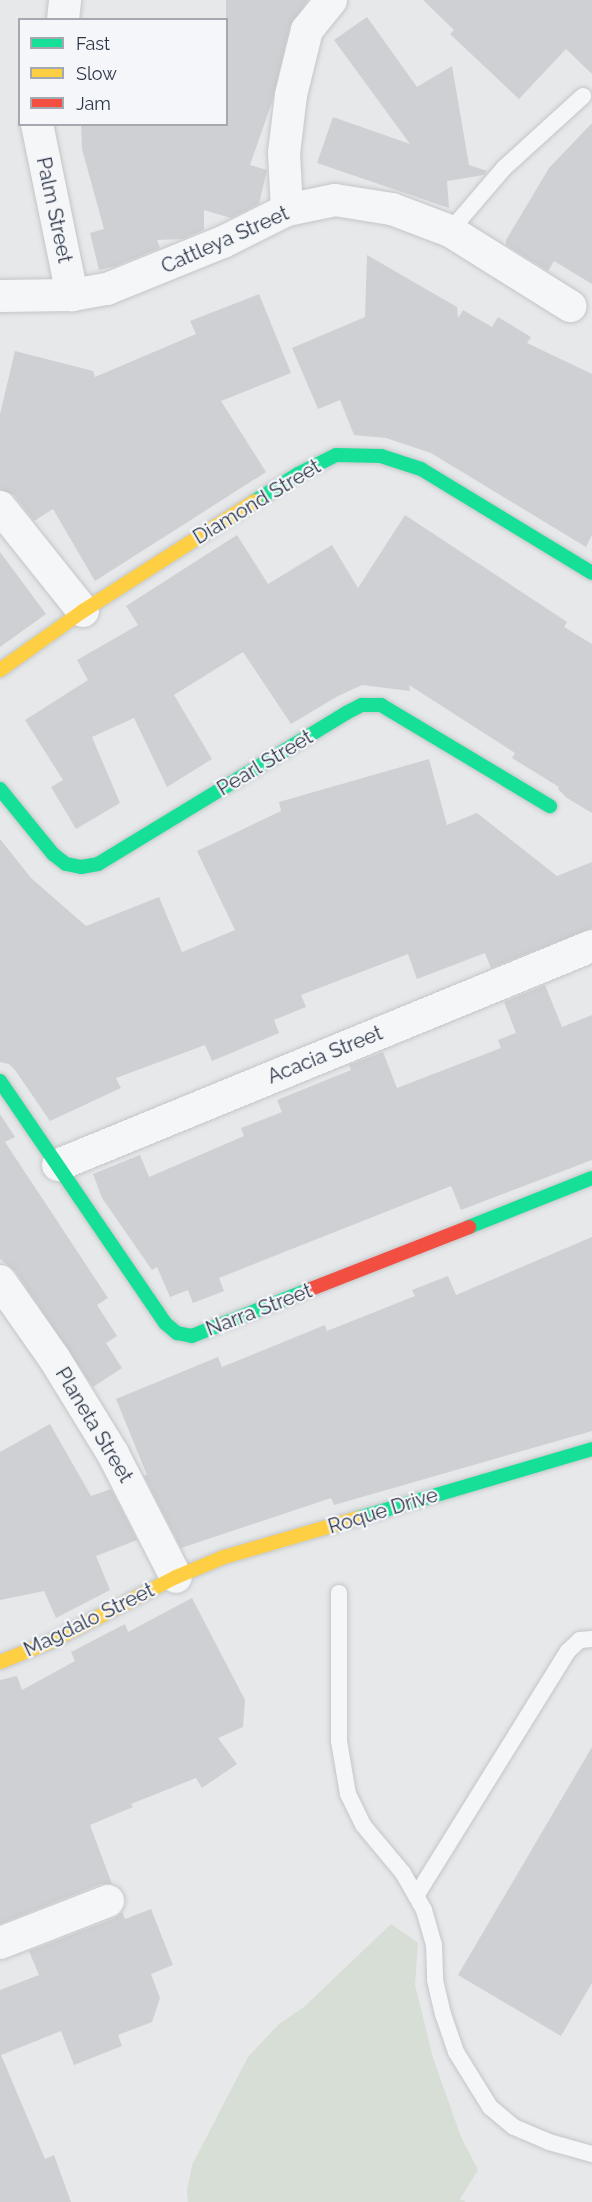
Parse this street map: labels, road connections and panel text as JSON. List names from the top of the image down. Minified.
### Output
{"streets":{"street":["Palm Street","Cattleya Street","Diamond Street","Pearl Street","Acacia Street","Narra Street","Planeta Street","Roque Drive","Magdalo Street"]},"crossings":[["Palm Street","Cattleya Street"],["Acacia Street","Narra Street"],["Planeta Street","Roque Drive"],["Planeta Street","Magdalo Street"],["Roque Drive","Magdalo Street"]],"legend":["Fast","Slow","Jam"]}
